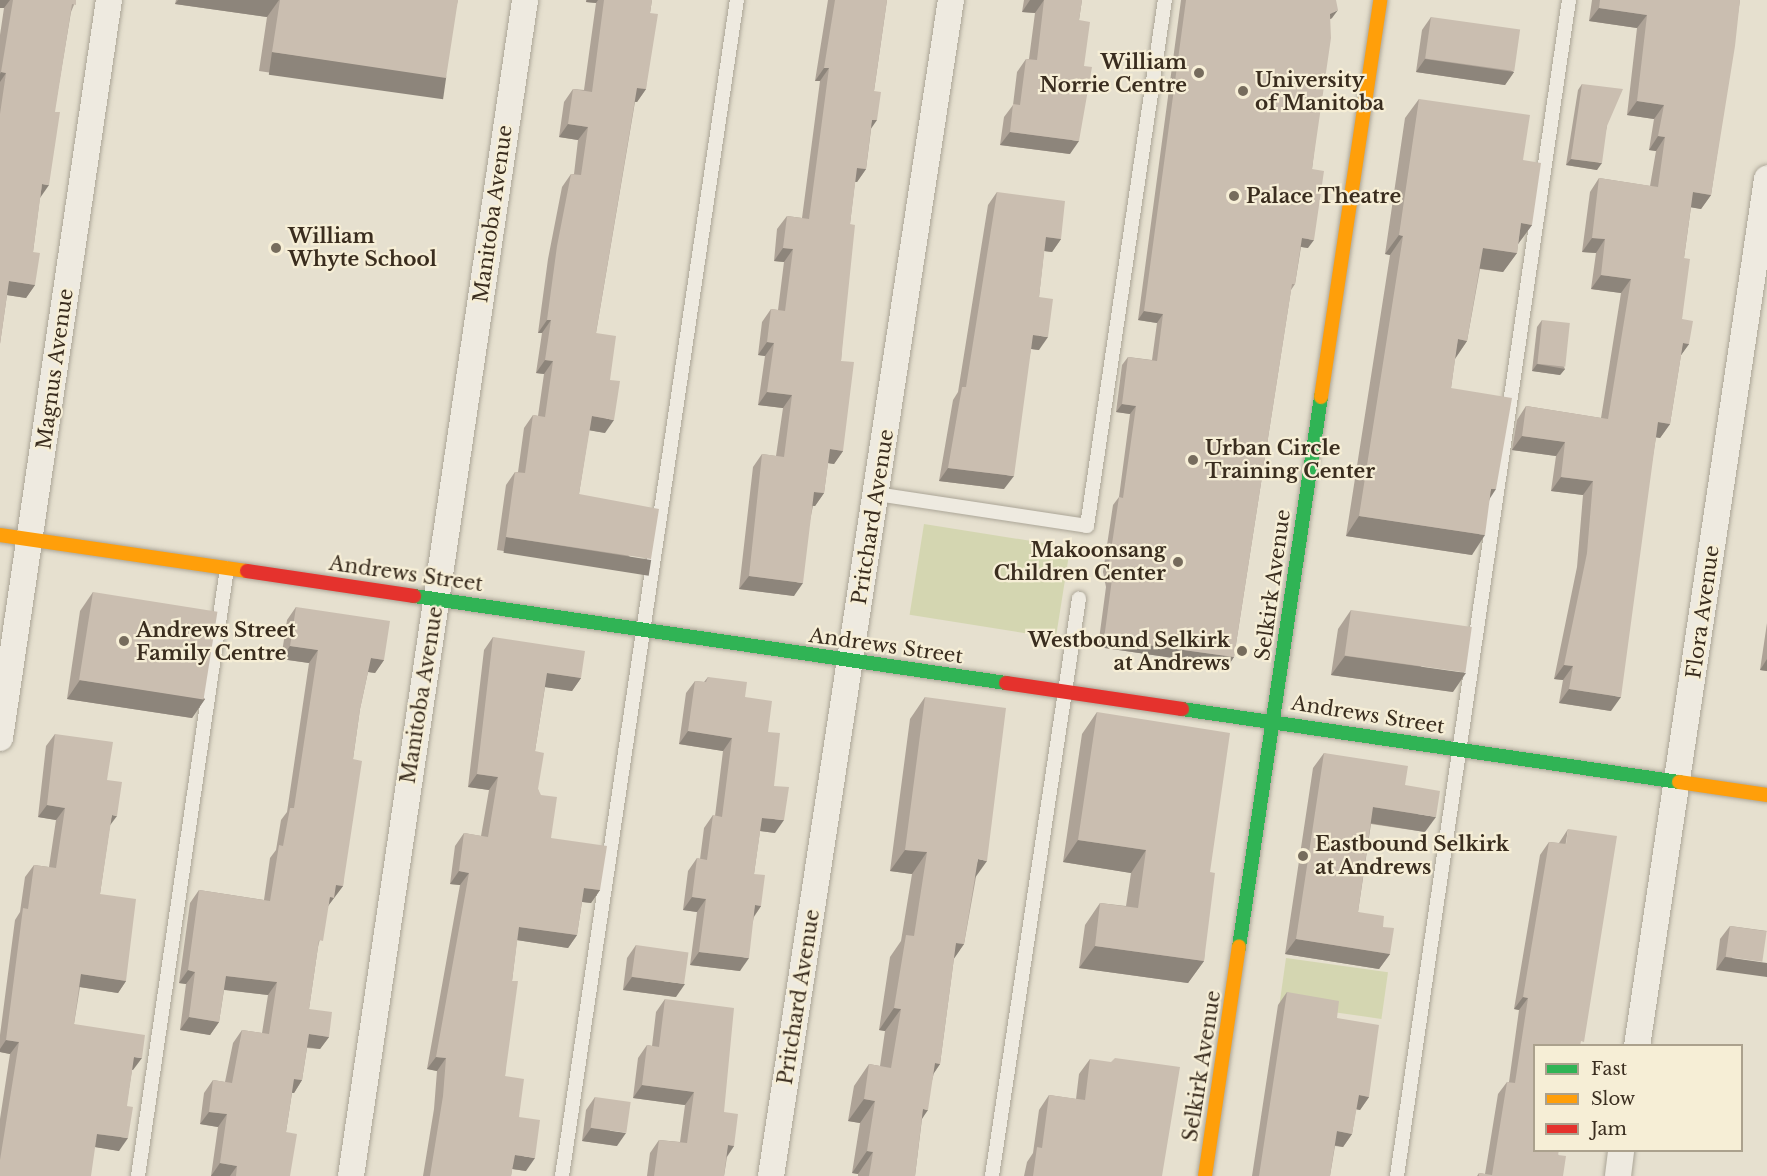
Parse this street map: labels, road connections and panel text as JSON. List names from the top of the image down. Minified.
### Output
{"streets":{"street":["Manitoba Avenue","Magnus Avenue","Pritchard Avenue","Andrews Street","Selkirk Avenue","Flora Avenue"]},"crossings":[["Manitoba Avenue","Andrews Street"],["Magnus Avenue","Andrews Street"],["Pritchard Avenue","Andrews Street"],["Andrews Street","Selkirk Avenue"],["Andrews Street","Flora Avenue"]],"places":["William Norrie Centre","University of Manitoba","Palace Theatre","William Whyte School","Urban Circle Training Center","Makoonsang Children Center","Andrews Street Family Centre","Westbound Selkirk at Andrews","Eastbound Selkirk at Andrews"],"legend":["Fast","Slow","Jam"]}
